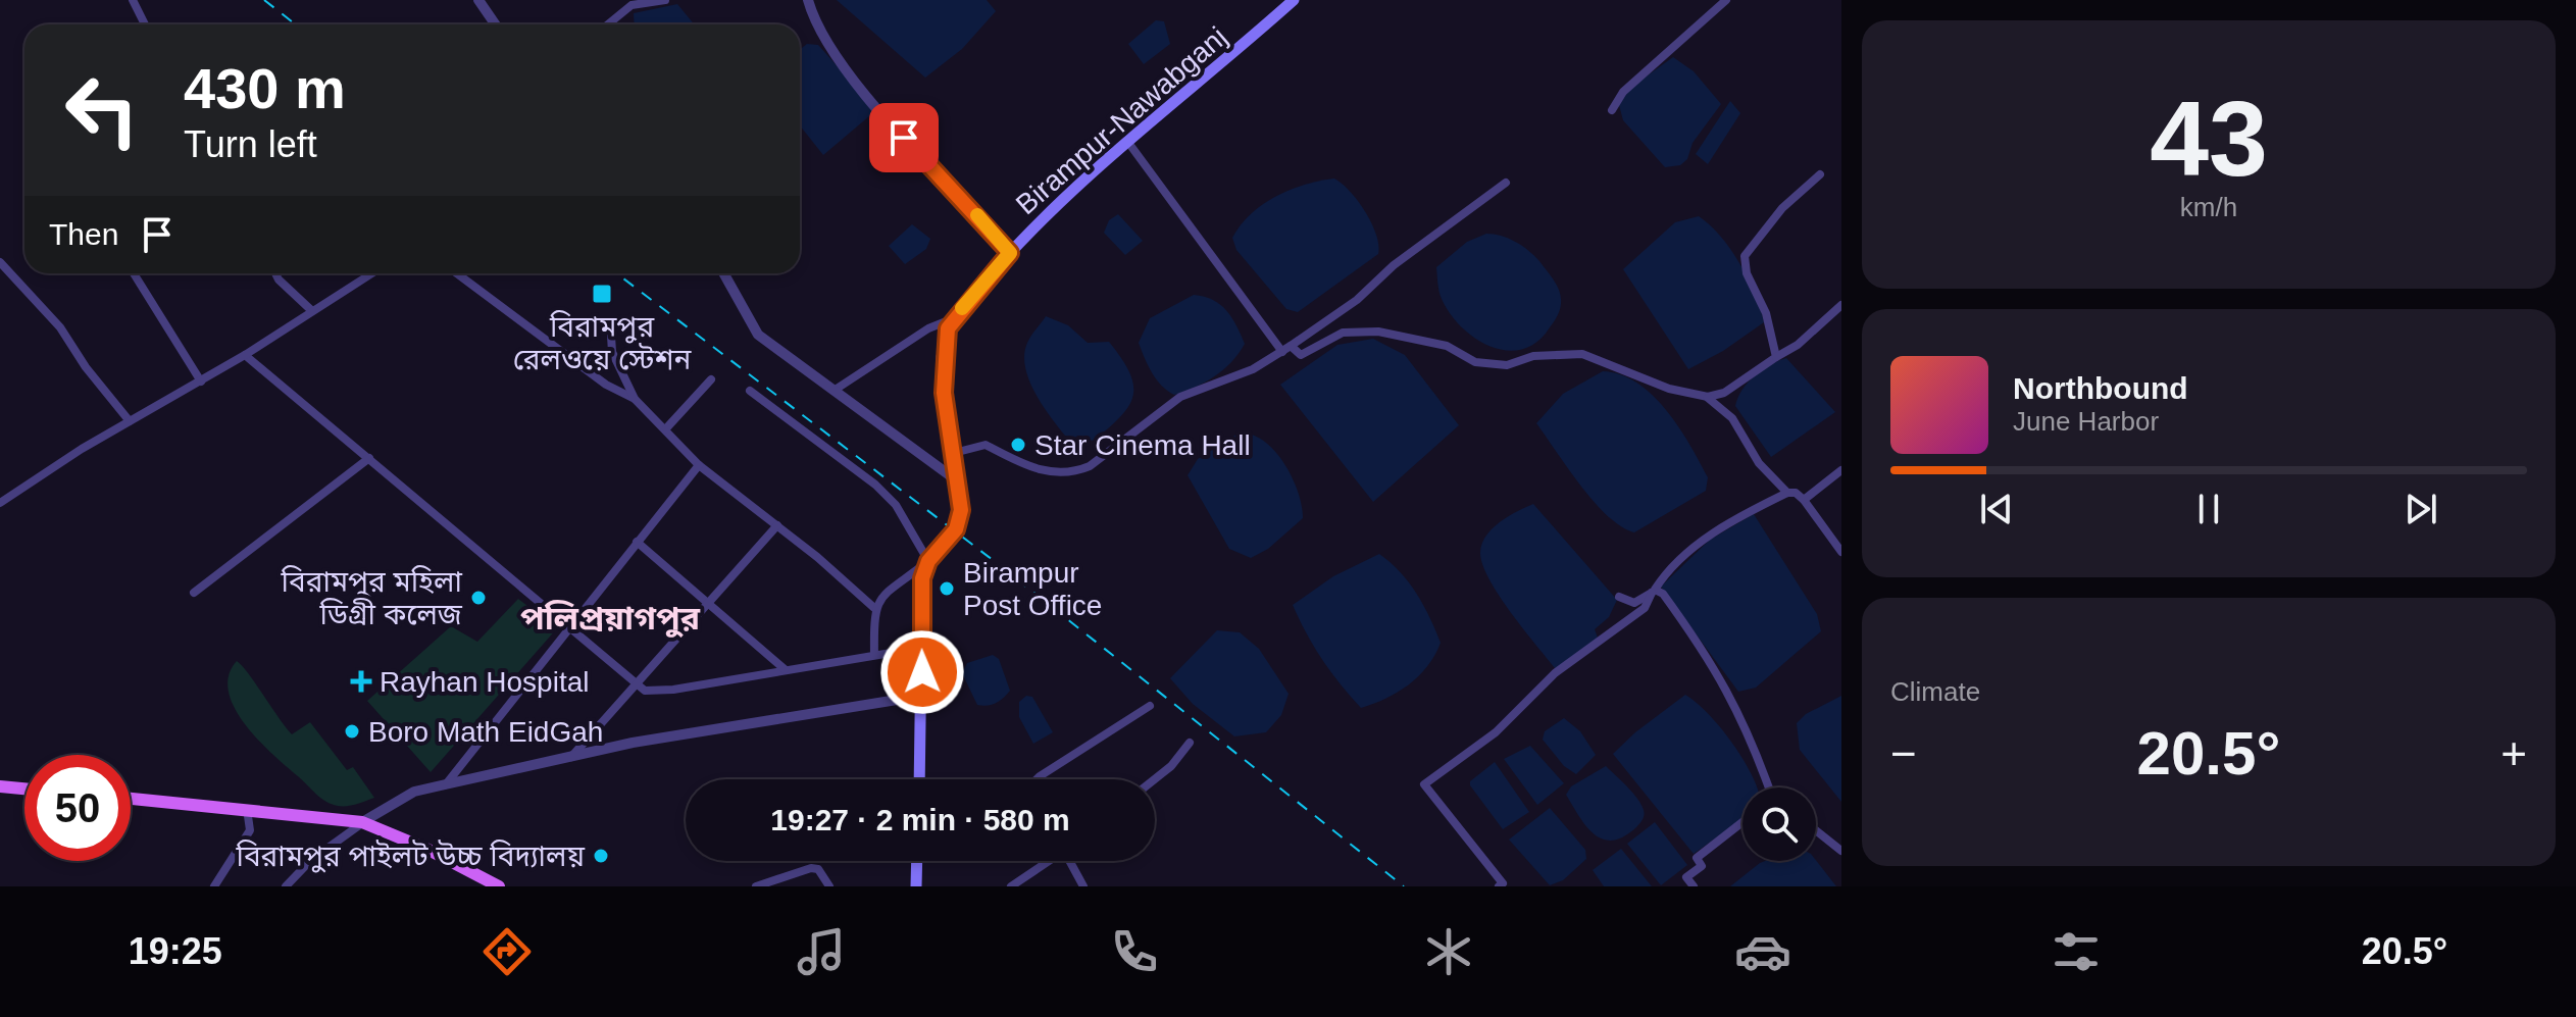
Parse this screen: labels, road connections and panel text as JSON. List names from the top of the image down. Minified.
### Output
{"streets":{"main road":["Birampur-Nawabganj"]},"districts":["পলিপ্রয়াগপুর"],"places":{"transit":["বিরামপুর রেলওয়ে স্টেশন"],"other":["Star Cinema Hall","Birampur Post Office","বিরামপুর মহিলা ডিগ্রী কলেজ","Boro Math EidGah","বিরামপুর পাইলট উচ্চ বিদ্যালয়"],"health":["Rayhan Hospital"]},"page":{"tile":[["43","km/h"],"Climate"],"turn":["430 m","Turn left"],"then":"Then","song":["Northbound","June Harbor"],"heat":["−","20.5°","+"],"limit":"50","trip":"19:27 · 2 min · 580 m","tabs":["19:25","20.5°"]}}
